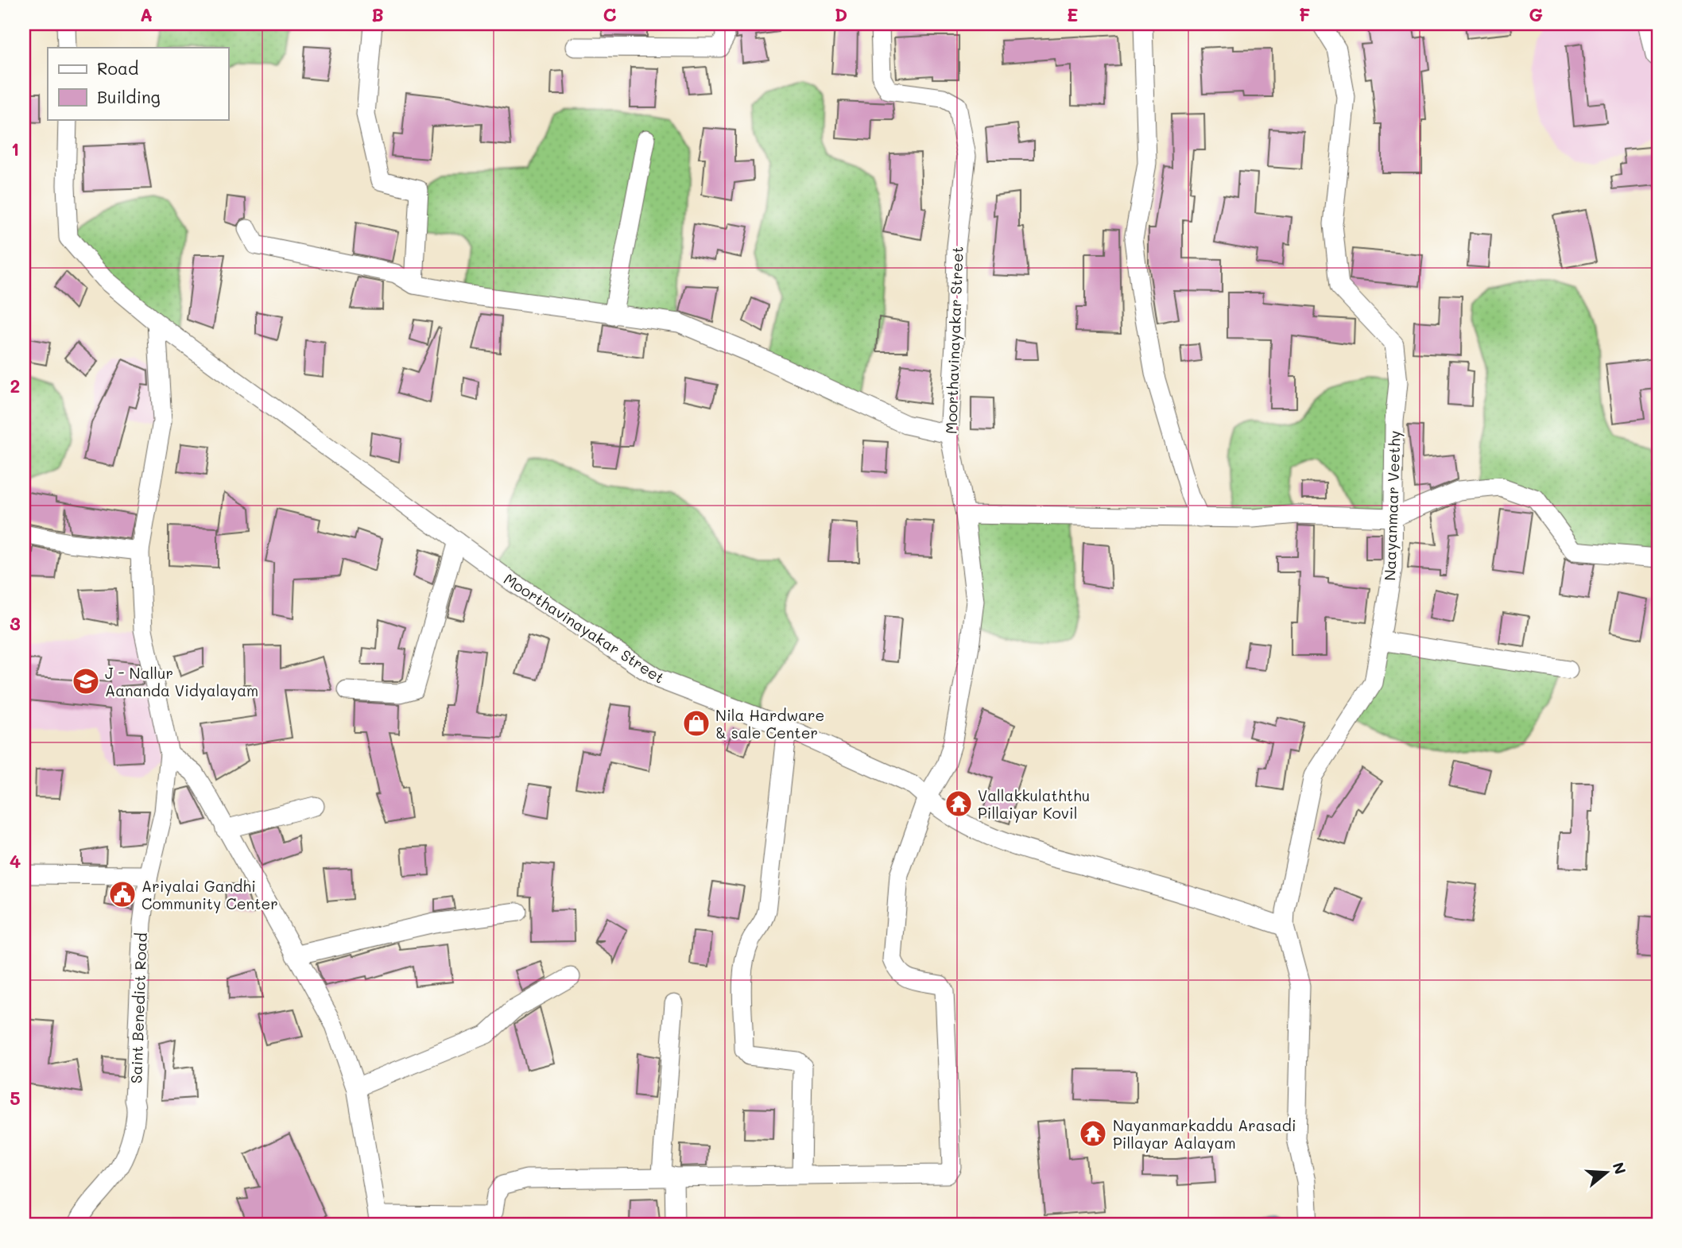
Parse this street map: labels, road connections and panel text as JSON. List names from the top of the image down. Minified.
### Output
{"streets":{"street":["Moorthavinayakar Street","Naayanmaar Veethy","Saint Benedict Road"]},"crossings":[["Moorthavinayakar Street","Saint Benedict Road"]],"places":{"school or university":["J - Nallur Aananda Vidyalayam"],"shop":["Nila Hardware & sale Center"],"temple":["Vallakkulaththu Pillaiyar Kovil","Nayanmarkaddu Arasadi Pillayar Aalayam"],"public building":["Ariyalai Gandhi Community Center"]},"legend":["Road","Building"],"north":"right","grid":{"columns":["A","B","C","D","E","F","G"],"rows":["1","2","3","4","5"]}}
